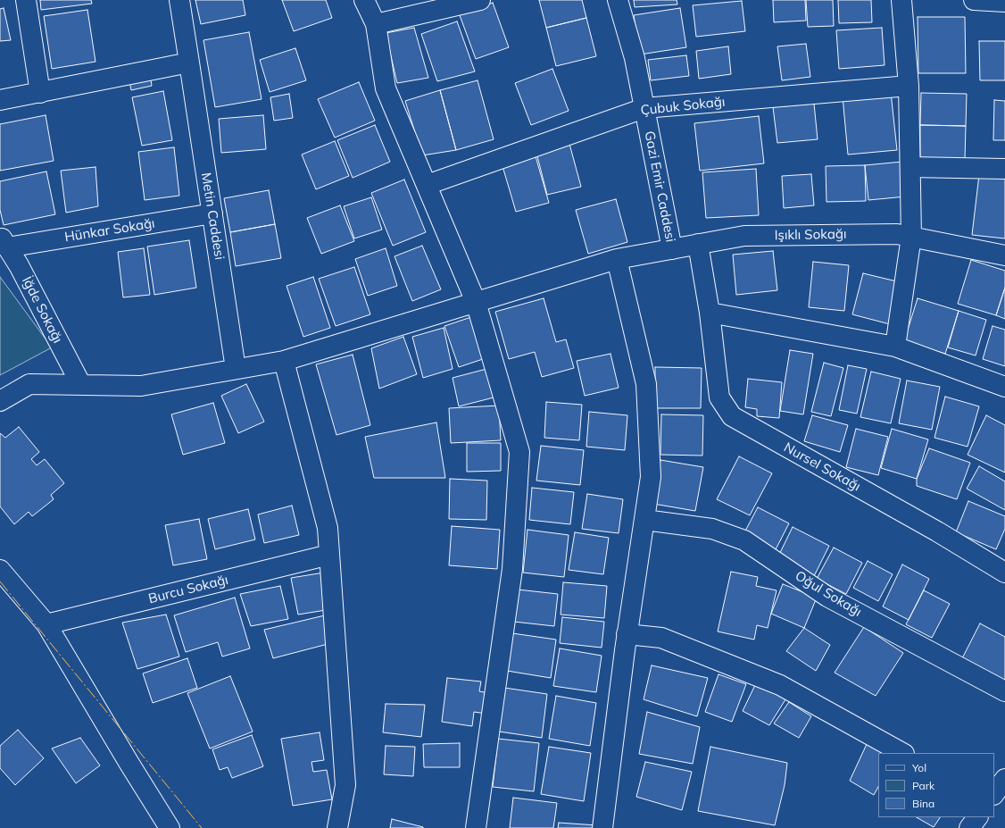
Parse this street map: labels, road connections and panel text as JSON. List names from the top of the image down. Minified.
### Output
{"streets":{"street":["Çubuk Sokağı","Gazi Emir Caddesi","Metin Caddesi","Hünkar Sokağı","Işıklı Sokağı","İğde Sokağı","Nursel Sokağı","Burcu Sokağı","Oğul Sokağı"]},"crossings":[["Çubuk Sokağı","Gazi Emir Caddesi"],["Gazi Emir Caddesi","Işıklı Sokağı"],["Metin Caddesi","Hünkar Sokağı"],["Metin Caddesi","Işıklı Sokağı"],["Hünkar Sokağı","İğde Sokağı"],["Işıklı Sokağı","İğde Sokağı"],["Işıklı Sokağı","Nursel Sokağı"]],"legend":["Yol","Park","Bina"]}
